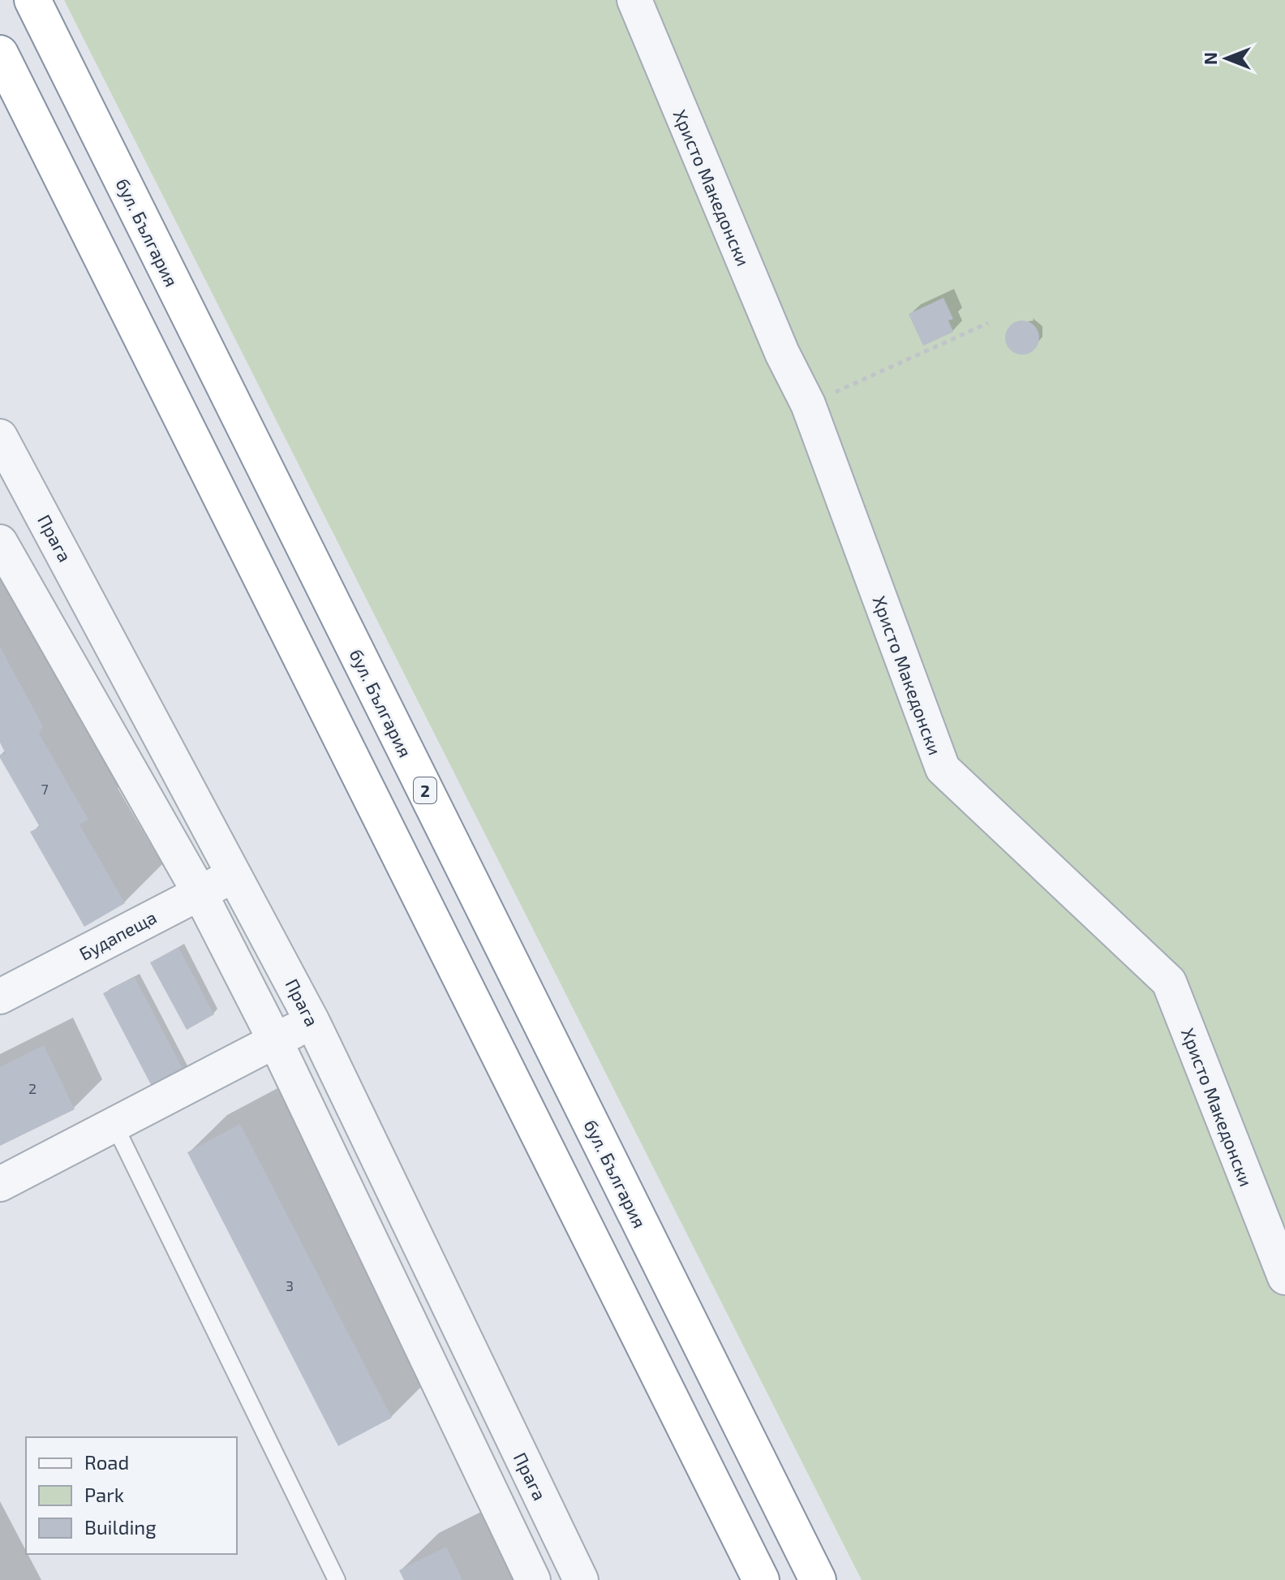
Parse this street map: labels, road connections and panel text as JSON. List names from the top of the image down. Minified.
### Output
{"streets":{"highway":["бул. България","2"],"street":["Христо Македонски","Прага","Будапеща"]},"crossings":[["Прага","Будапеща"]],"house_numbers":["7","2","3"],"legend":["Road","Park","Building"],"north":"left"}
